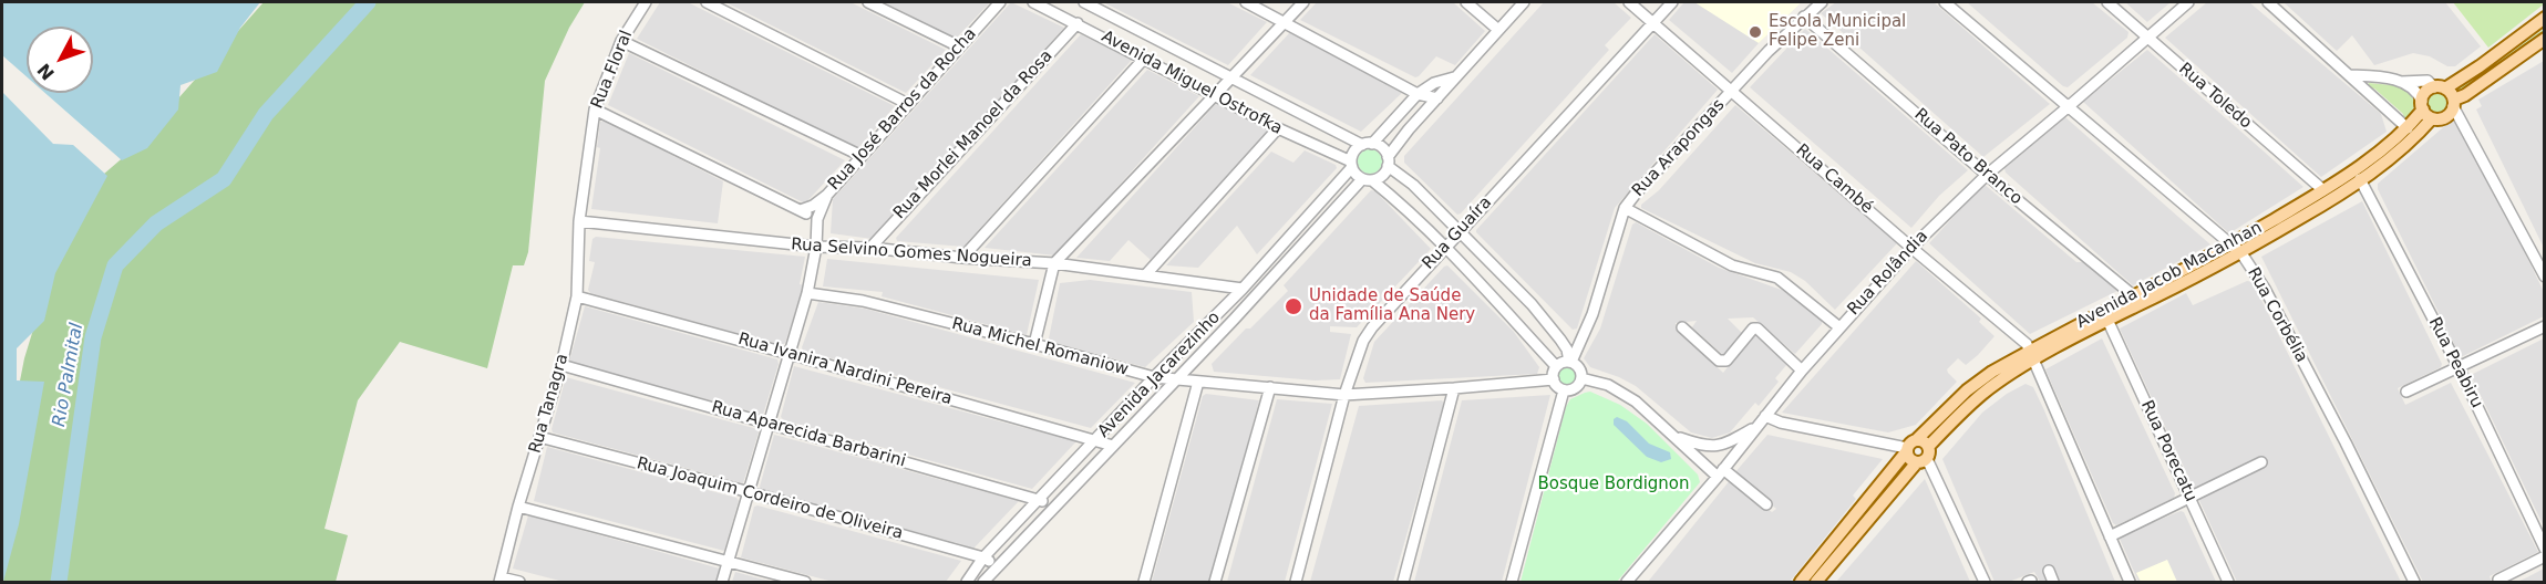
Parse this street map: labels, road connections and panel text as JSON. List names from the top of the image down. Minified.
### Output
{"streets":{"main road":["Avenida Jacob Macanhan"],"street":["Rua Floral","Avenida Miguel Ostrofka","Rua Toledo","Rua José Barros da Rocha","Rua Morlei Manoel da Rosa","Rua Arapongas","Rua Pato Branco","Rua Cambé","Rua Guaíra","Rua Selvino Gomes Nogueira","Rua Rolândia","Rua Corbélia","Rua Michel Romaniow","Rua Peabiru","Rua Ivanira Nardini Pereira","Avenida Jacarezinho","Rua Tanagra","Rua Aparecida Barbarini","Rua Porecatu","Rua Joaquim Cordeiro de Oliveira"]},"crossings":[["Rua Floral","Rua Selvino Gomes Nogueira"],["Rua Floral","Rua Tanagra"],["Avenida Miguel Ostrofka","Rua Morlei Manoel da Rosa"],["Avenida Miguel Ostrofka","Avenida Jacarezinho"],["Rua Toledo","Rua Rolândia"],["Rua Toledo","Avenida Jacob Macanhan"],["Rua Morlei Manoel da Rosa","Rua Selvino Gomes Nogueira"],["Rua Arapongas","Rua Pato Branco"],["Rua Arapongas","Rua Cambé"],["Rua Arapongas","Rua Michel Romaniow"],["Rua Pato Branco","Rua Rolândia"],["Rua Pato Branco","Avenida Jacob Macanhan"],["Rua Cambé","Rua Guaíra"],["Rua Cambé","Rua Rolândia"],["Rua Cambé","Avenida Jacob Macanhan"],["Rua Guaíra","Rua Michel Romaniow"],["Rua Selvino Gomes Nogueira","Avenida Jacarezinho"],["Rua Selvino Gomes Nogueira","Rua Tanagra"],["Rua Rolândia","Rua Corbélia"],["Avenida Jacob Macanhan","Rua Corbélia"],["Avenida Jacob Macanhan","Rua Peabiru"],["Avenida Jacob Macanhan","Rua Porecatu"],["Rua Michel Romaniow","Avenida Jacarezinho"],["Rua Ivanira Nardini Pereira","Avenida Jacarezinho"],["Rua Ivanira Nardini Pereira","Rua Tanagra"],["Avenida Jacarezinho","Rua Aparecida Barbarini"],["Avenida Jacarezinho","Rua Joaquim Cordeiro de Oliveira"],["Rua Tanagra","Rua Aparecida Barbarini"],["Rua Tanagra","Rua Joaquim Cordeiro de Oliveira"]],"water":["Rio Palmital"],"parks":["Bosque Bordignon"],"places":["Escola Municipal Felipe Zeni","Unidade de Saúde da Família Ana Nery"],"north":"bottom left"}
